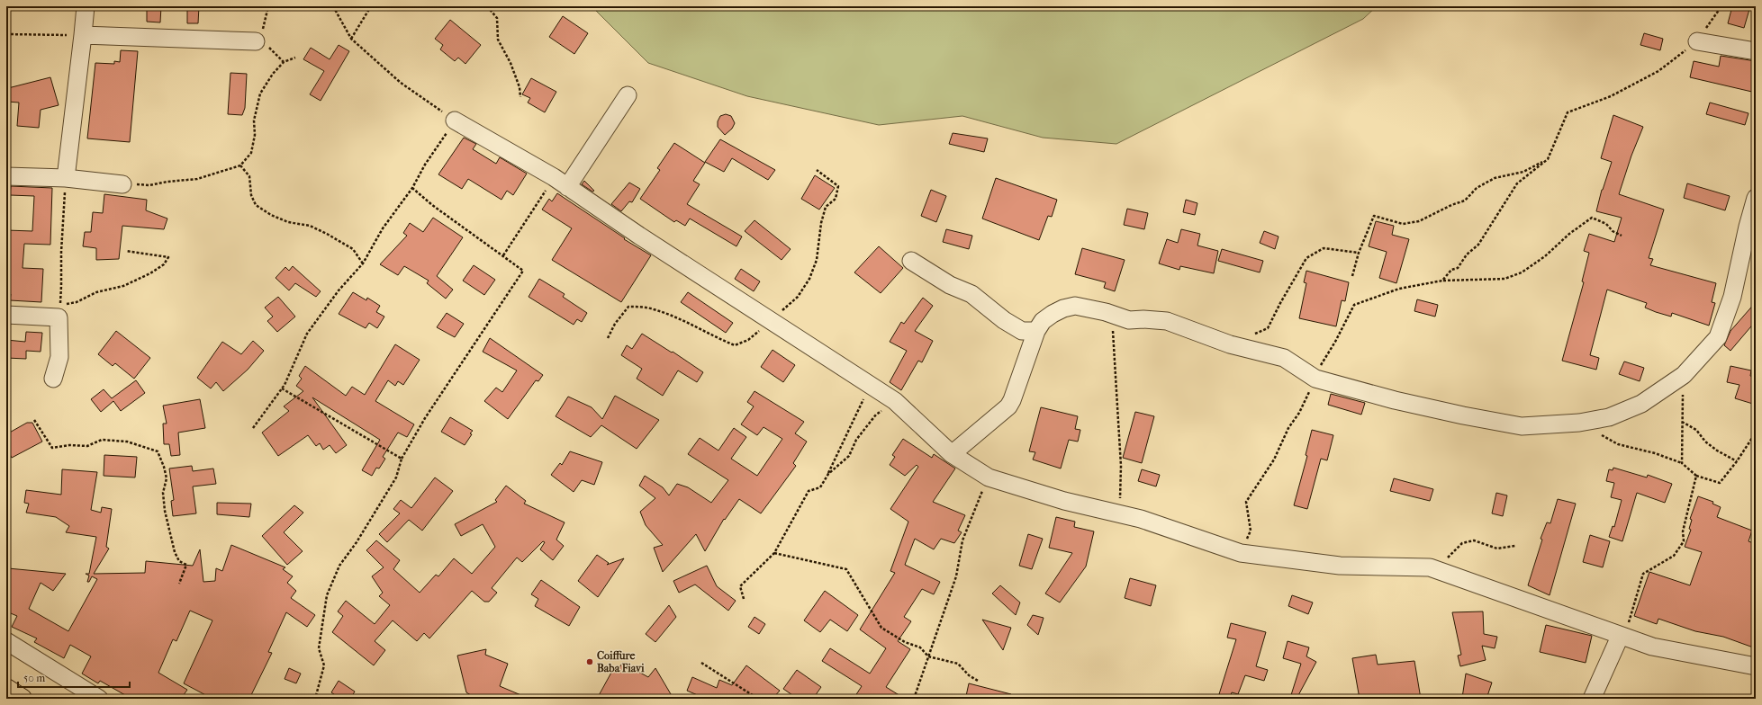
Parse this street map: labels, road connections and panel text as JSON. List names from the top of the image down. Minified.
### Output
{"places":["Coiffure Baba Fiavi"],"scale_bar":"50 m"}
